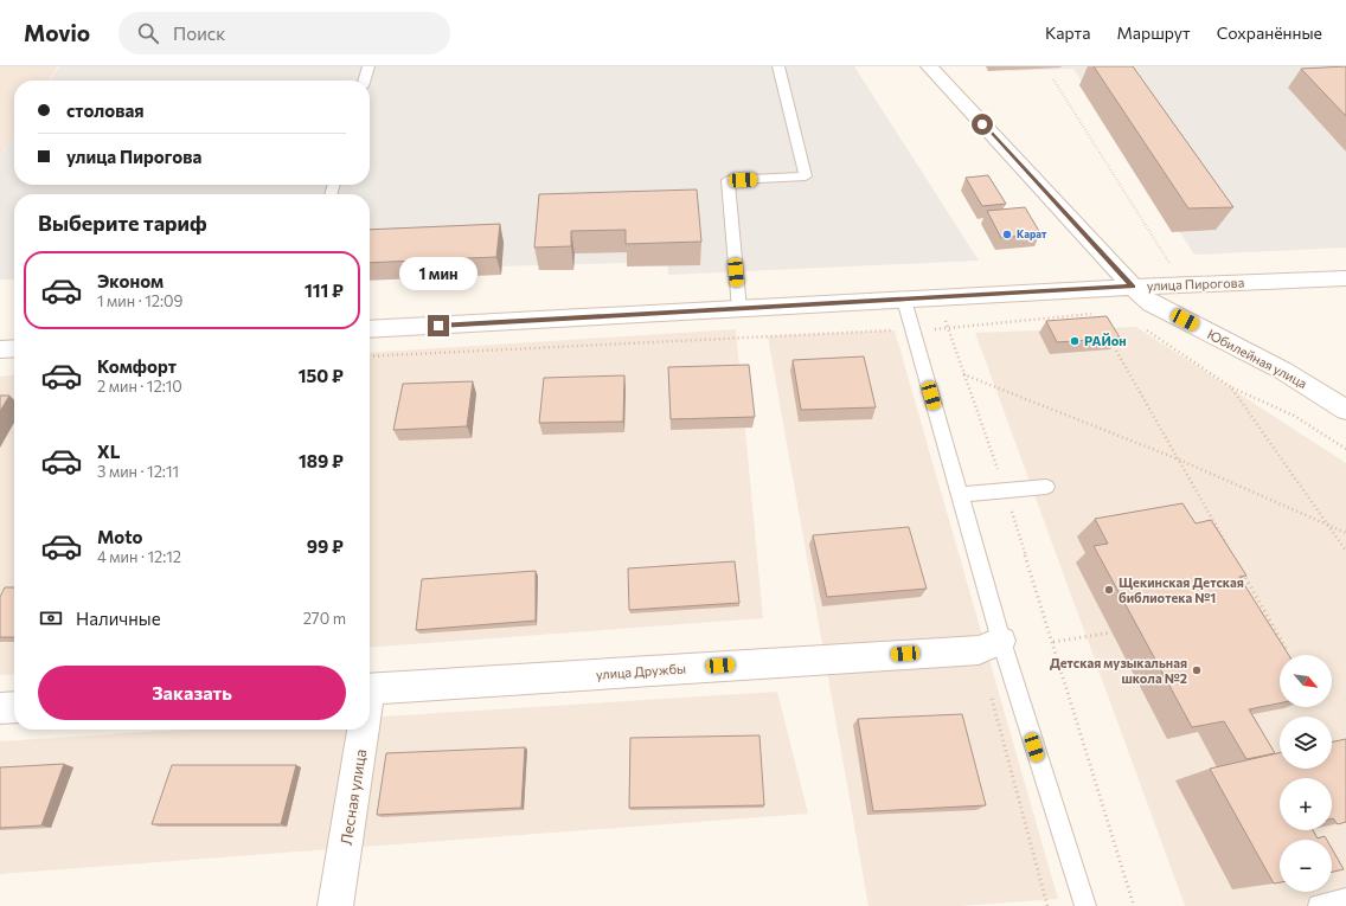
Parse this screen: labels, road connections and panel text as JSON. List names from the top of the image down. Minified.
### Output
{"streets":{"street":["улица Пирогова","Юбилейная улица","улица Дружбы","Лесная улица"]},"crossings":[["улица Пирогова","Юбилейная улица"]],"places":["Карат","РАЙон","Щекинская Детская библиотека №1","Детская музыкальная школа №2"],"north":"bottom right","page":{"header":"Movio","search":"Поиск","nav":["Карта","Маршрут","Сохранённые"],"banner":["столовая","улица Пирогова"],"heading":"Выберите тариф","list":[{"name":"Эконом","note":"1 мин · 12:09","value":"111 ₽"},{"name":"Комфорт","note":"2 мин · 12:10","value":"150 ₽"},{"name":"XL","note":"3 мин · 12:11","value":"189 ₽"},{"name":"Moto","note":"4 мин · 12:12","value":"99 ₽"}],"bubble":"1 мин","pay":["Наличные","270 m"],"map_buttons":["+","−"],"buttons":"Заказать"}}
